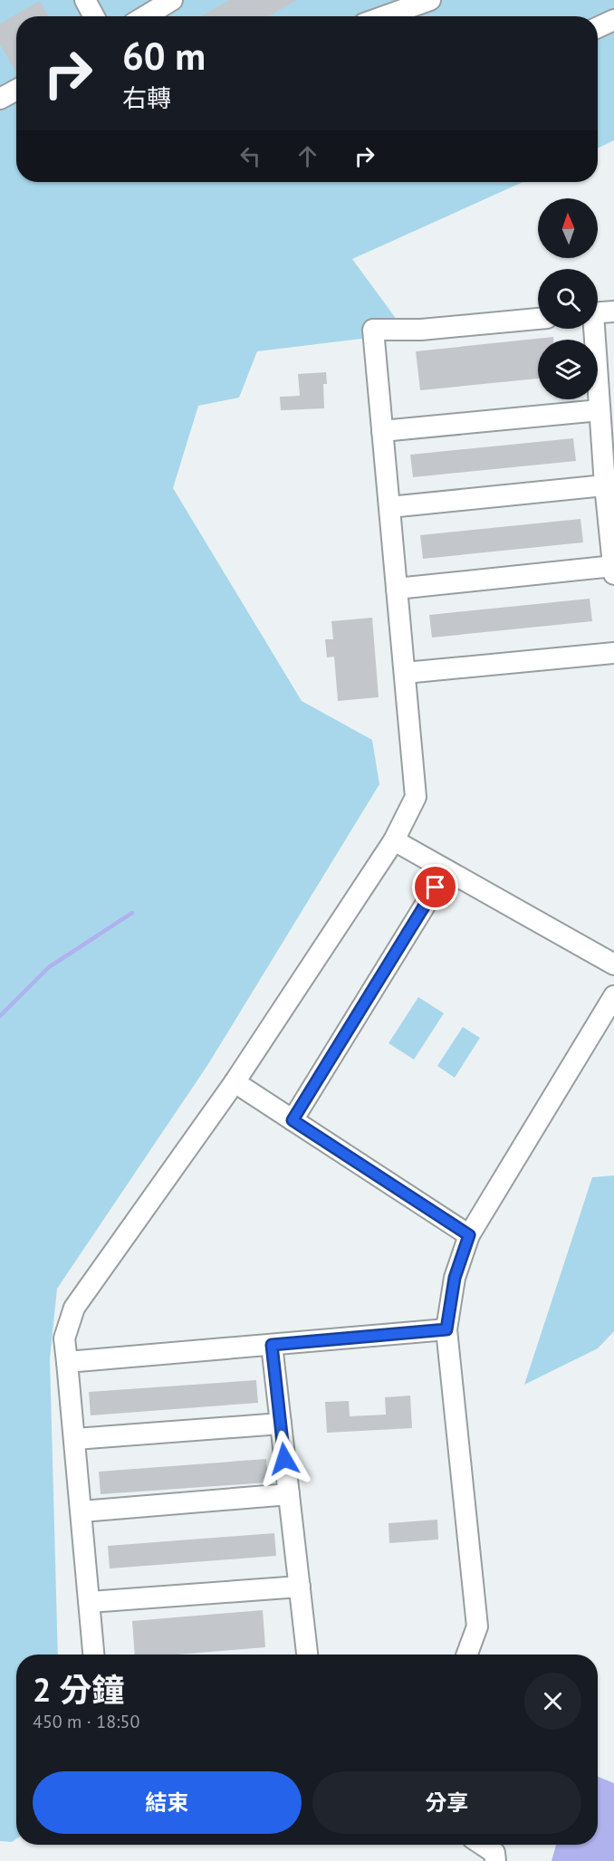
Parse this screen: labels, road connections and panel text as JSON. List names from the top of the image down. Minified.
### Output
{"north":"top","page":{"turn":["60 m","右轉"],"heading":["2 分鐘","450 m · 18:50"],"buttons":["結束","分享"]}}
